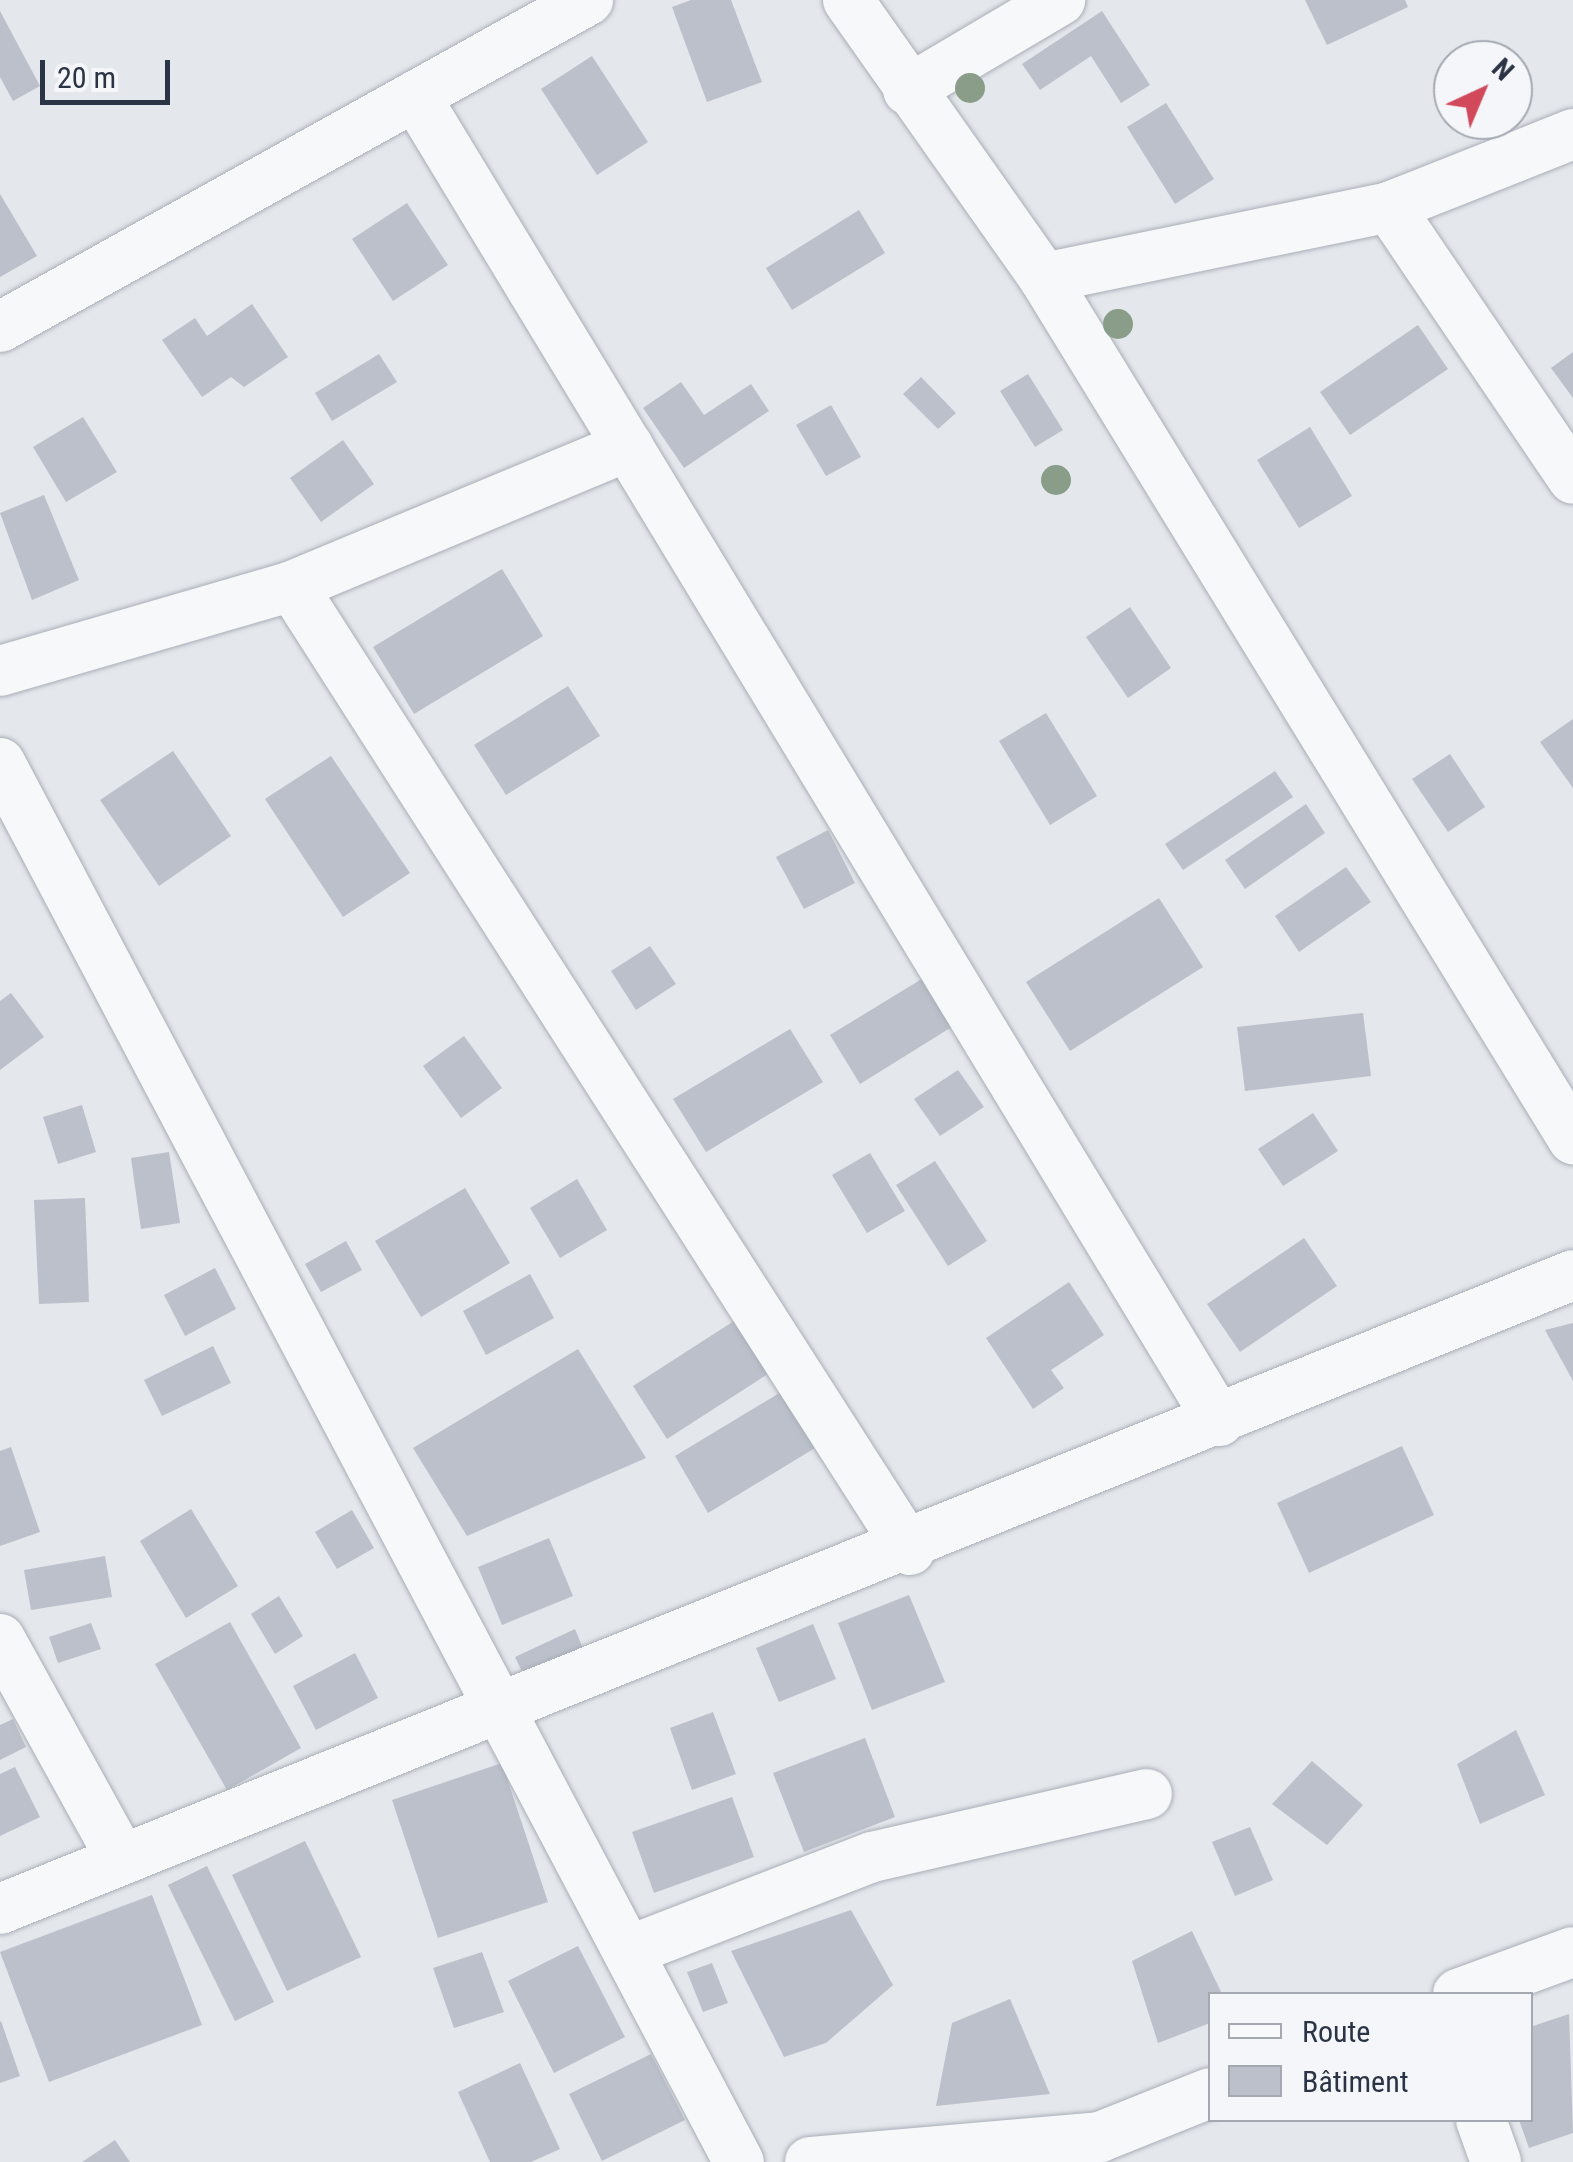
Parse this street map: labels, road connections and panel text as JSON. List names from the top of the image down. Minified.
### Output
{"legend":["Route","Bâtiment"],"scale_bar":"20 m","north":"top right"}
